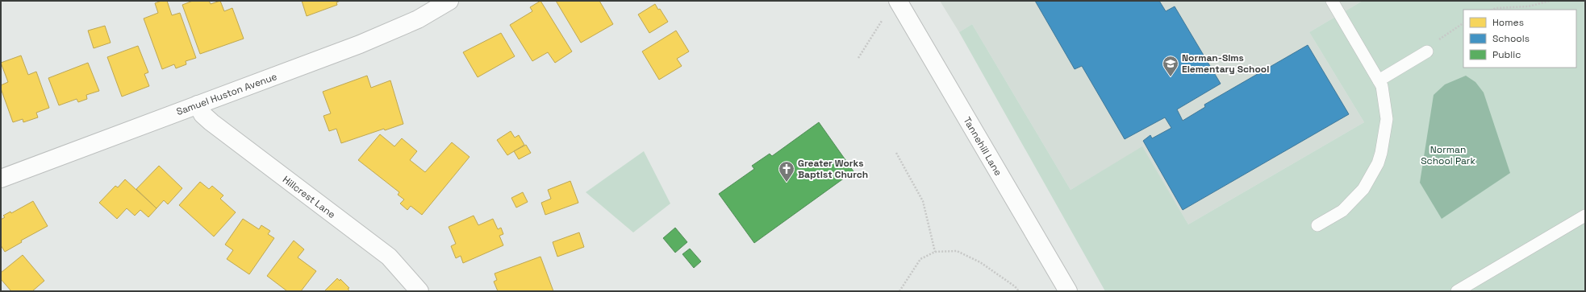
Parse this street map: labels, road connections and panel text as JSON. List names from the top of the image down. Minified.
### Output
{"streets":{"street":["Samuel Huston Avenue","Tannehill Lane","Hillcrest Lane"]},"crossings":[["Samuel Huston Avenue","Hillcrest Lane"]],"parks":["Norman School Park"],"places":{"school or university":["Norman-Sims Elementary School"],"church":["Greater Works Baptist Church"]},"legend":["Homes","Schools","Public"]}
